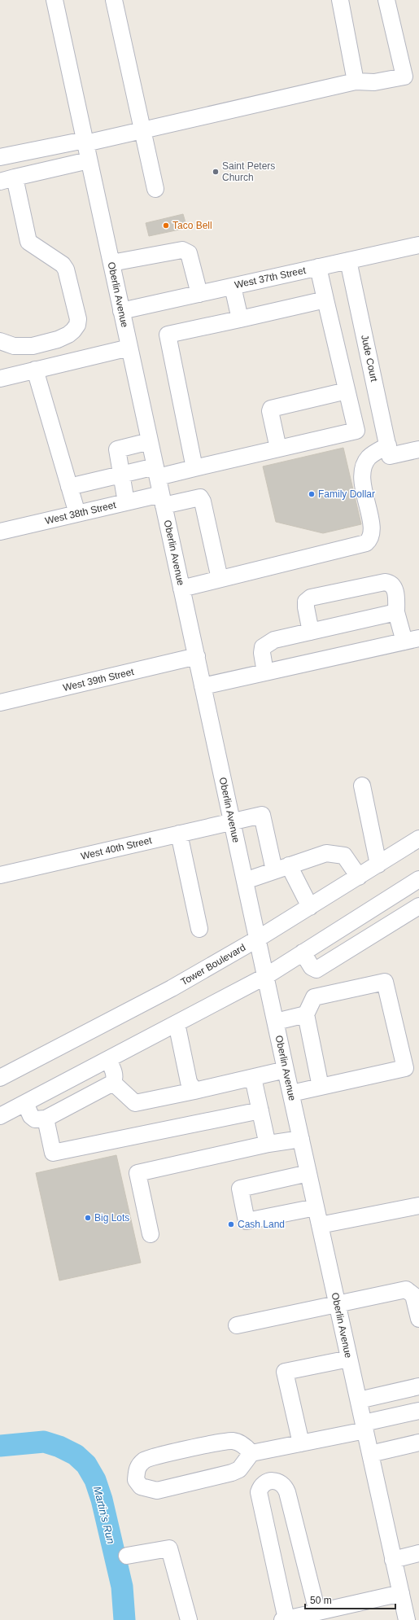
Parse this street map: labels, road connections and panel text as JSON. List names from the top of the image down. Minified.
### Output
{"streets":{"street":["West 37th Street","Oberlin Avenue","Jude Court","West 38th Street","West 39th Street","West 40th Street","Tower Boulevard"]},"crossings":[["West 37th Street","Oberlin Avenue"],["West 37th Street","Jude Court"],["Oberlin Avenue","West 38th Street"],["Oberlin Avenue","West 39th Street"],["Oberlin Avenue","West 40th Street"],["Oberlin Avenue","Tower Boulevard"]],"water":["Martin's Run"],"places":["Saint Peters Church","Taco Bell","Family Dollar","Big Lots","Cash Land"],"scale_bar":"50 m"}
